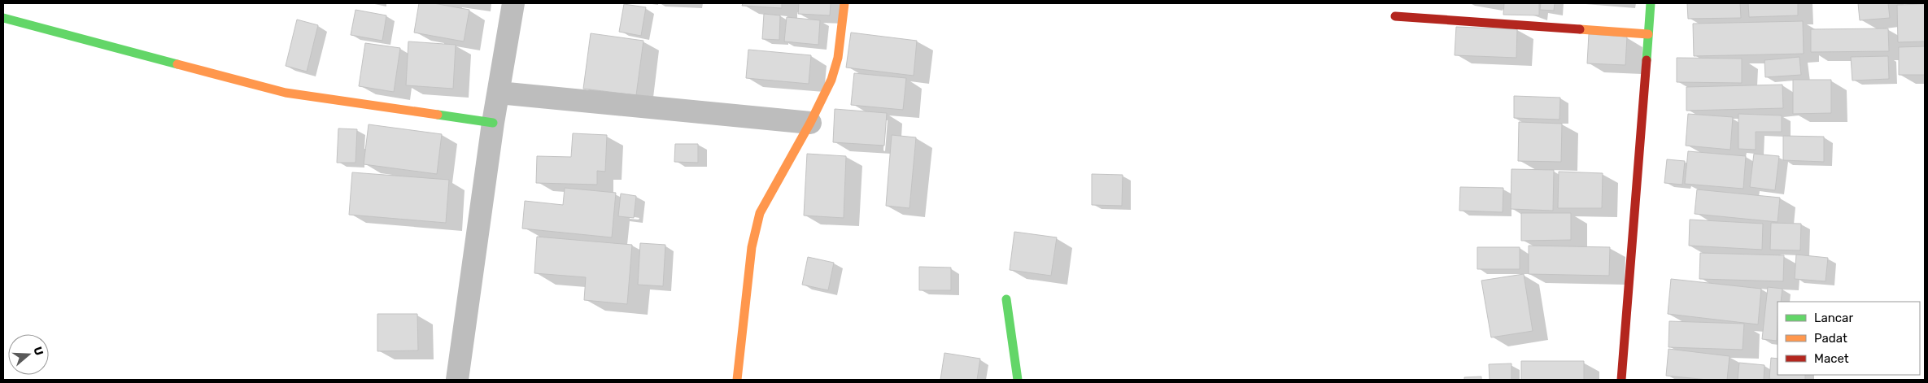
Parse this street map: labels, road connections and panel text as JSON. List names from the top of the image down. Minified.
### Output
{"legend":["Lancar","Padat","Macet"],"north":"right"}
